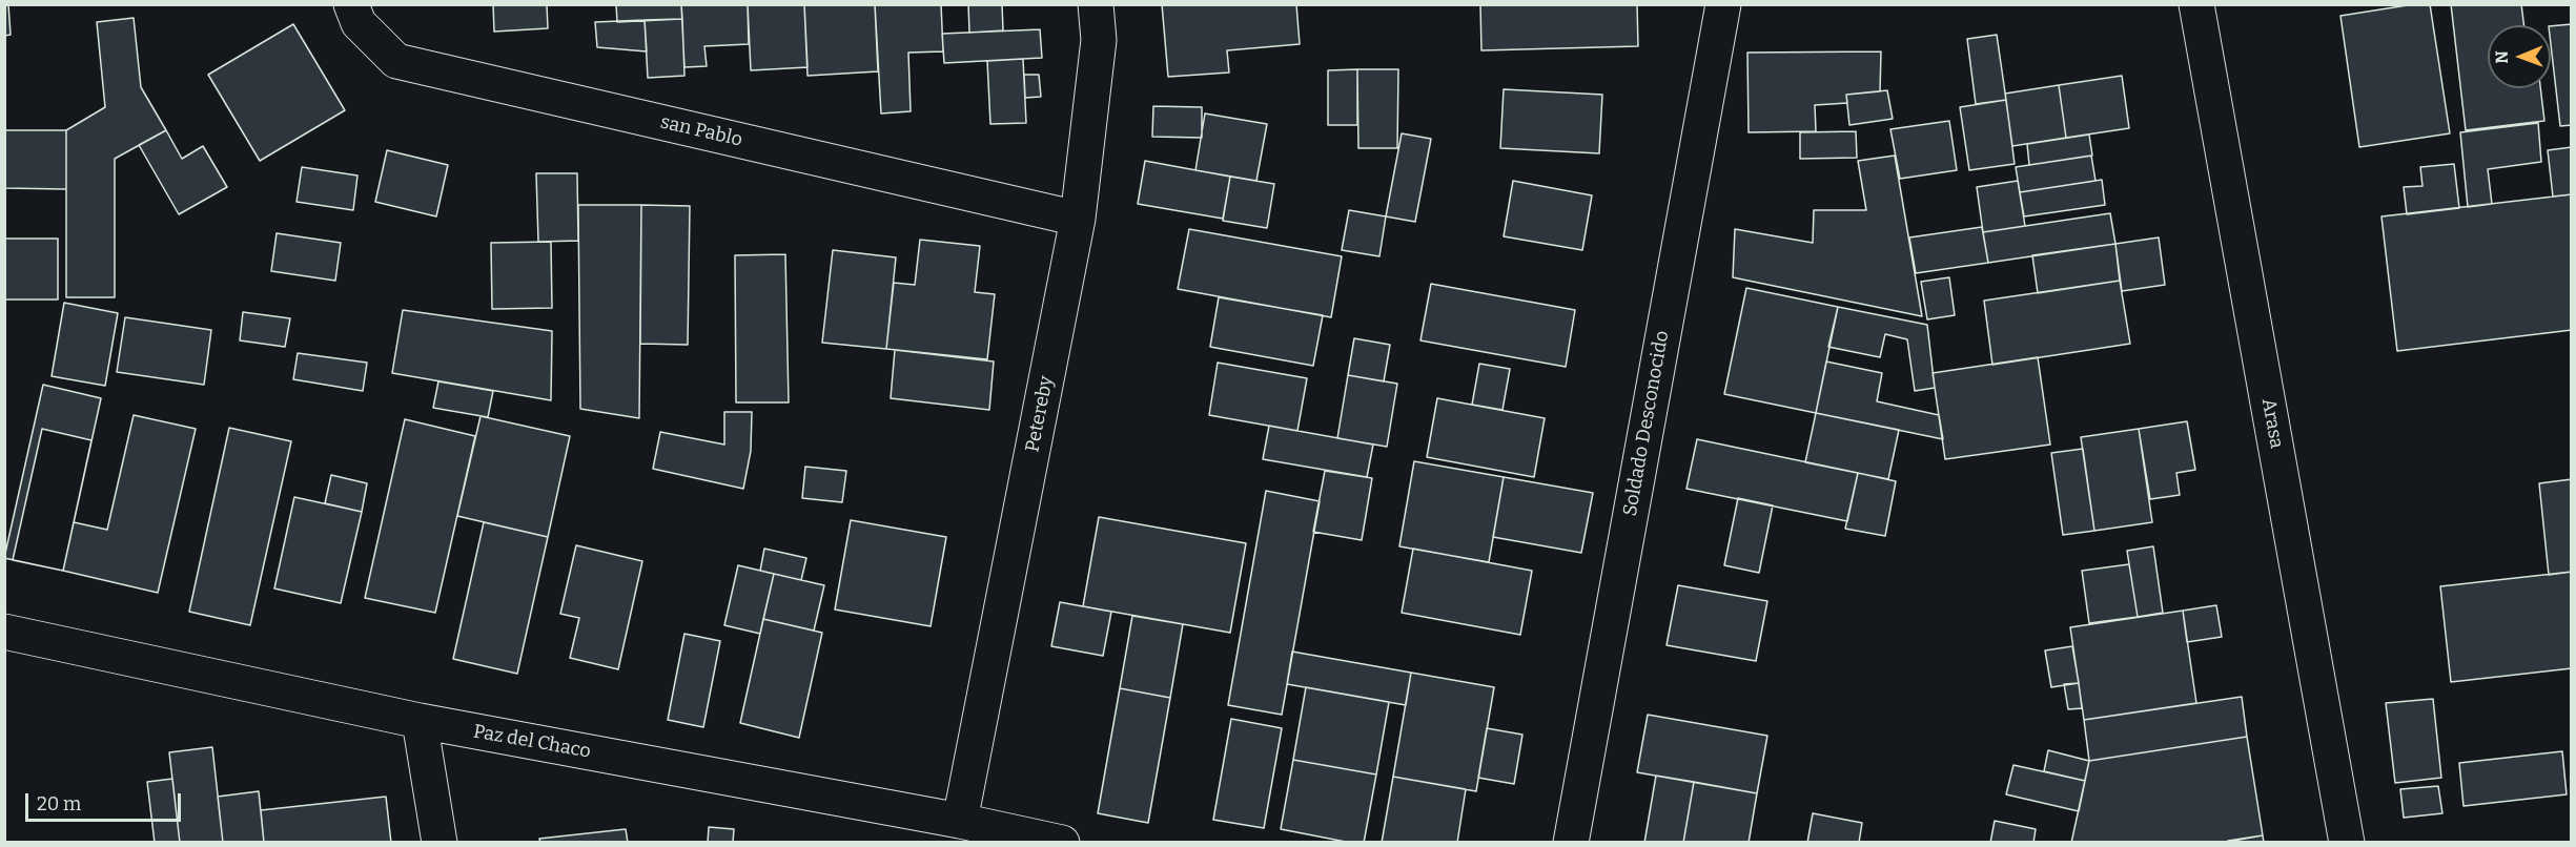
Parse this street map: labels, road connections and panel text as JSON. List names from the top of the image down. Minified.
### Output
{"streets":{"street":["san Pablo","Petereby","Soldado Desconocido","Arasa","Paz del Chaco"]},"crossings":[["san Pablo","Petereby"],["Petereby","Paz del Chaco"]],"scale_bar":"20 m","north":"left"}
